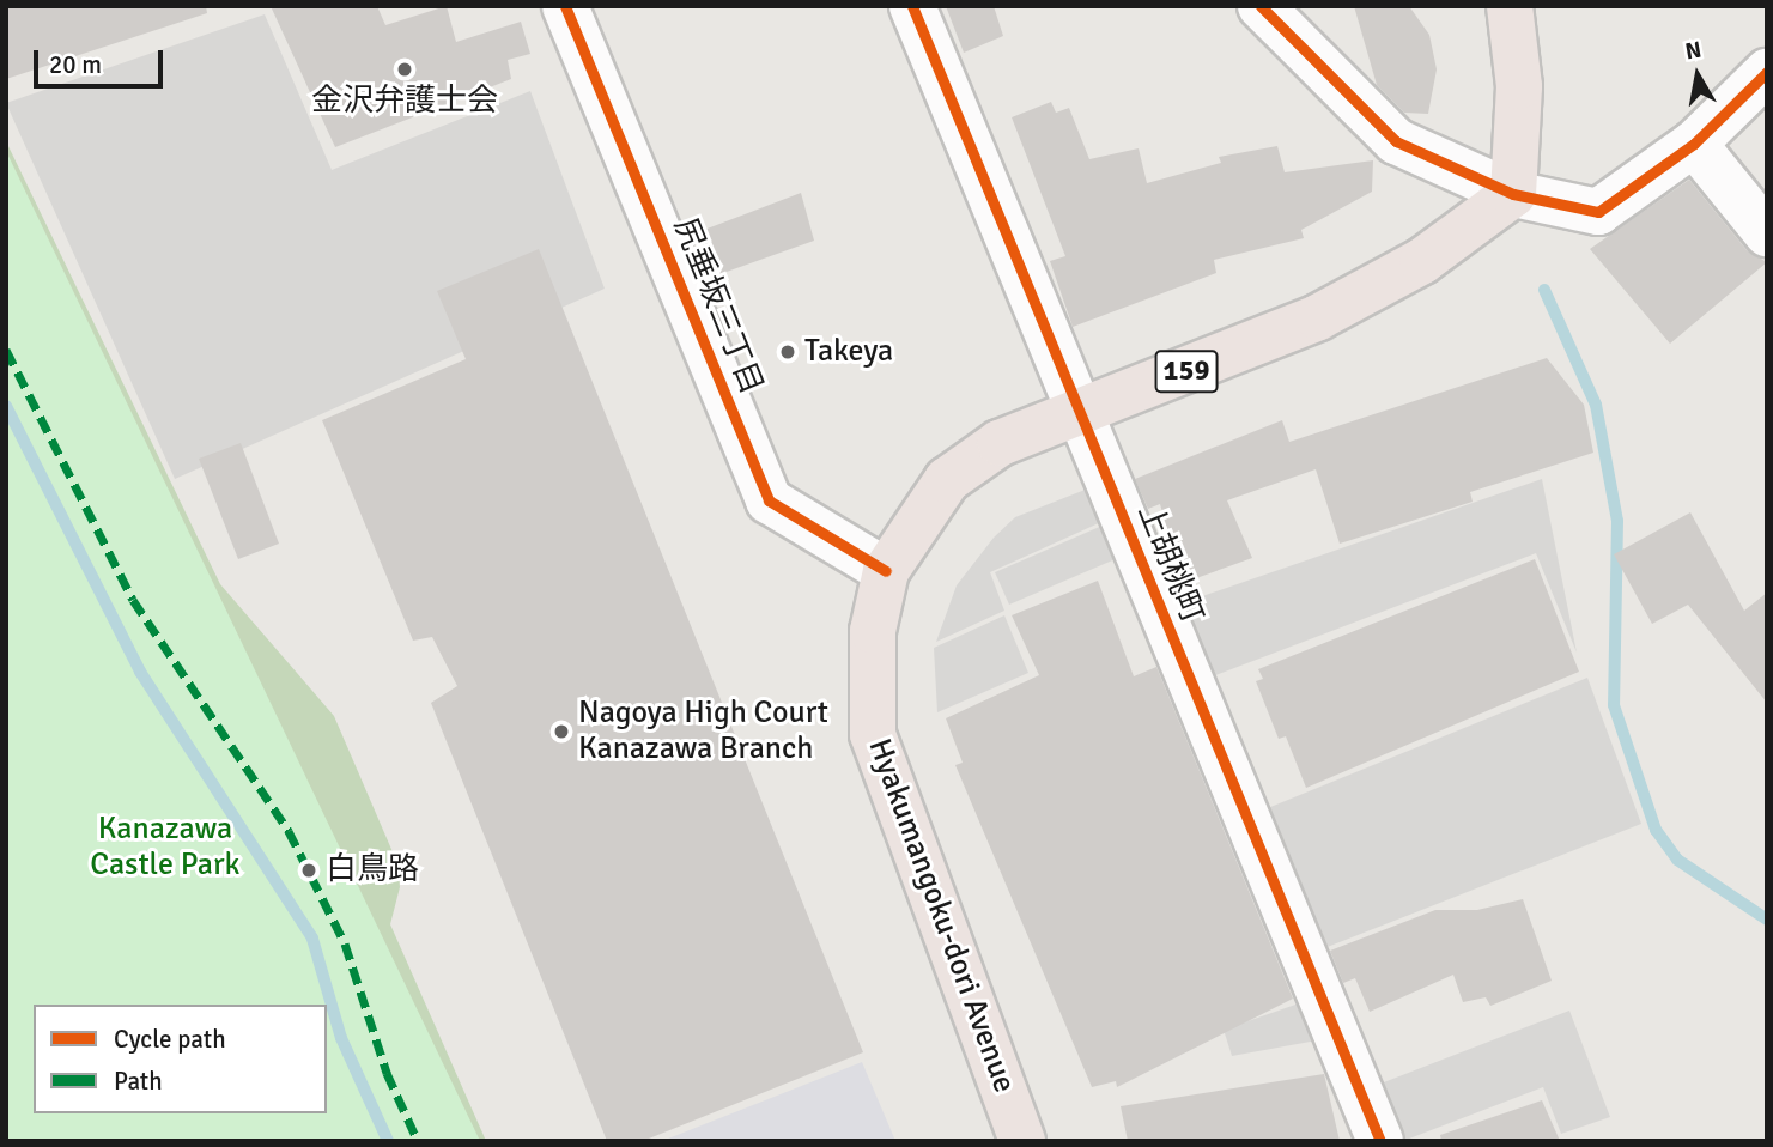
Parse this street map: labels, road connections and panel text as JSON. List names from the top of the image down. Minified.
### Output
{"streets":{"highway":["159","Hyakumangoku-dori Avenue"],"street":["尻垂坂三丁目","上胡桃町"]},"crossings":[["尻垂坂三丁目","Hyakumangoku-dori Avenue"],["上胡桃町","Hyakumangoku-dori Avenue"]],"parks":["Kanazawa Castle Park"],"places":["金沢弁護士会","Takeya","Nagoya High Court Kanazawa Branch","白鳥路"],"legend":["Cycle path","Path"],"scale_bar":"20 m","north":"top"}
